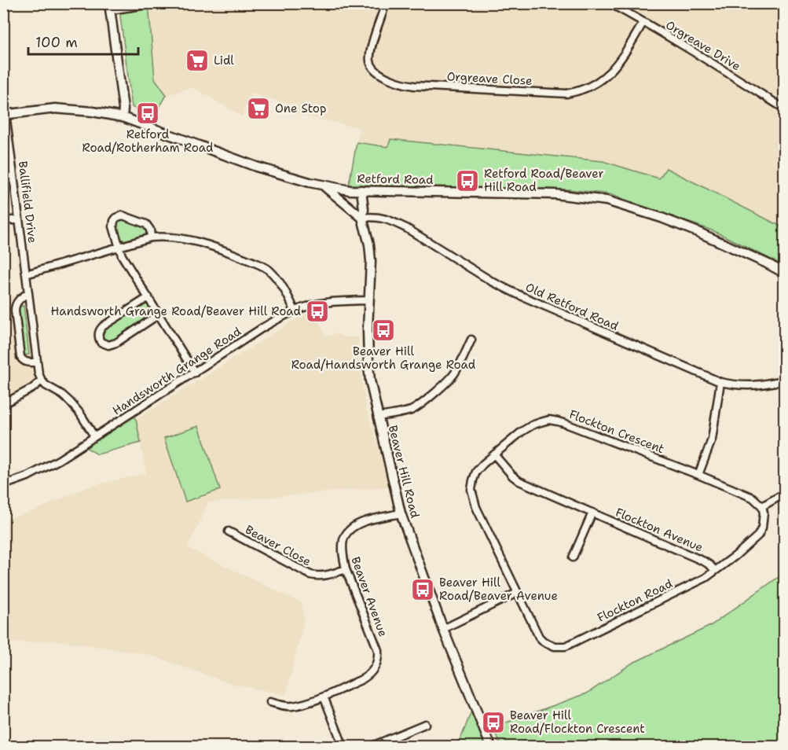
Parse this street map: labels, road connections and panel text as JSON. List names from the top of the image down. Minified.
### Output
{"streets":{"main road":["Retford Road","Beaver Hill Road"],"street":["Orgreave Drive","Orgreave Close","Ballifield Drive","Old Retford Road","Handsworth Grange Road","Flockton Crescent","Flockton Avenue","Beaver Close","Beaver Avenue","Flockton Road"]},"crossings":[["Orgreave Drive","Orgreave Close"],["Retford Road","Ballifield Drive"],["Retford Road","Beaver Hill Road"],["Old Retford Road","Beaver Hill Road"],["Handsworth Grange Road","Beaver Hill Road"],["Flockton Crescent","Flockton Avenue"],["Flockton Crescent","Flockton Road"],["Beaver Hill Road","Beaver Avenue"],["Flockton Avenue","Flockton Road"],["Beaver Close","Beaver Avenue"]],"places":{"supermarket":["Lidl","One Stop"],"bus stop":["Retford Road/Rotherham Road","Retford Road/Beaver Hill Road","Handsworth Grange Road/Beaver Hill Road","Beaver Hill Road/Handsworth Grange Road","Beaver Hill Road/Beaver Avenue","Beaver Hill Road/Flockton Crescent"]},"scale_bar":"100 m"}
